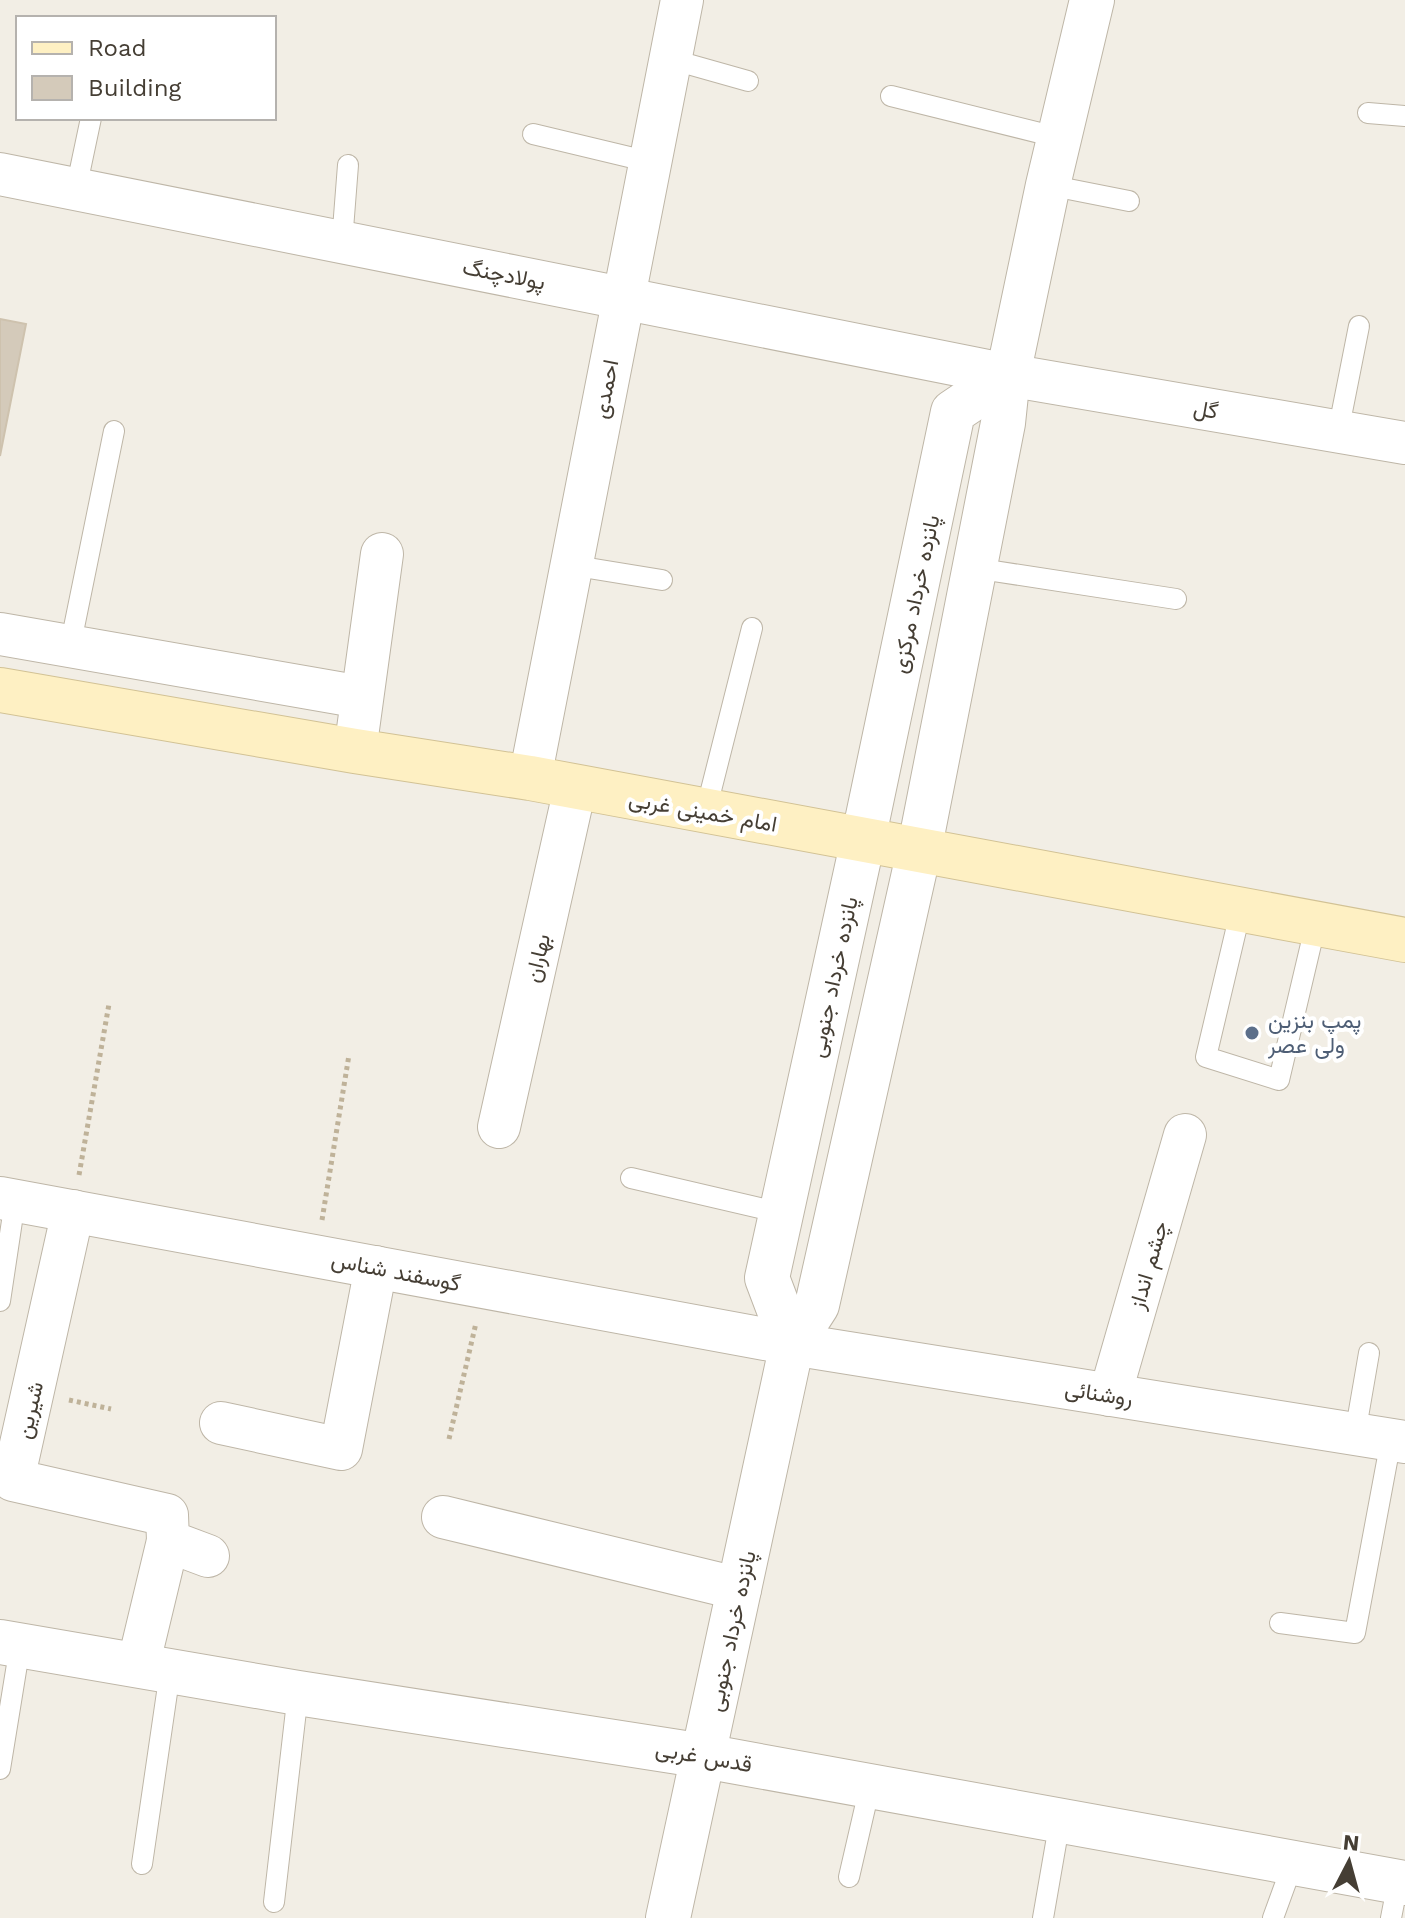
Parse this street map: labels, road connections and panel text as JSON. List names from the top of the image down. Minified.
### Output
{"streets":{"main road":["امام خمینی غربی"],"street":["پولادچنگ","احمدی","گل","پانزده خرداد مرکزی","بهاران","پانزده خرداد جنوبی","چشم انداز","گوسفند شناس","روشنائی","شیرین","قدس غربی"]},"crossings":[["پولادچنگ","احمدی"],["پولادچنگ","گل"],["پولادچنگ","پانزده خرداد مرکزی"],["احمدی","امام خمینی غربی"],["گل","پانزده خرداد مرکزی"],["پانزده خرداد مرکزی","امام خمینی غربی"],["پانزده خرداد مرکزی","پانزده خرداد جنوبی"],["امام خمینی غربی","بهاران"],["امام خمینی غربی","پانزده خرداد جنوبی"],["پانزده خرداد جنوبی","گوسفند شناس"],["پانزده خرداد جنوبی","روشنائی"],["پانزده خرداد جنوبی","قدس غربی"],["چشم انداز","روشنائی"],["گوسفند شناس","روشنائی"],["گوسفند شناس","شیرین"]],"places":["پمپ بنزین ولی عصر"],"legend":["Road","Building"],"north":"top"}
